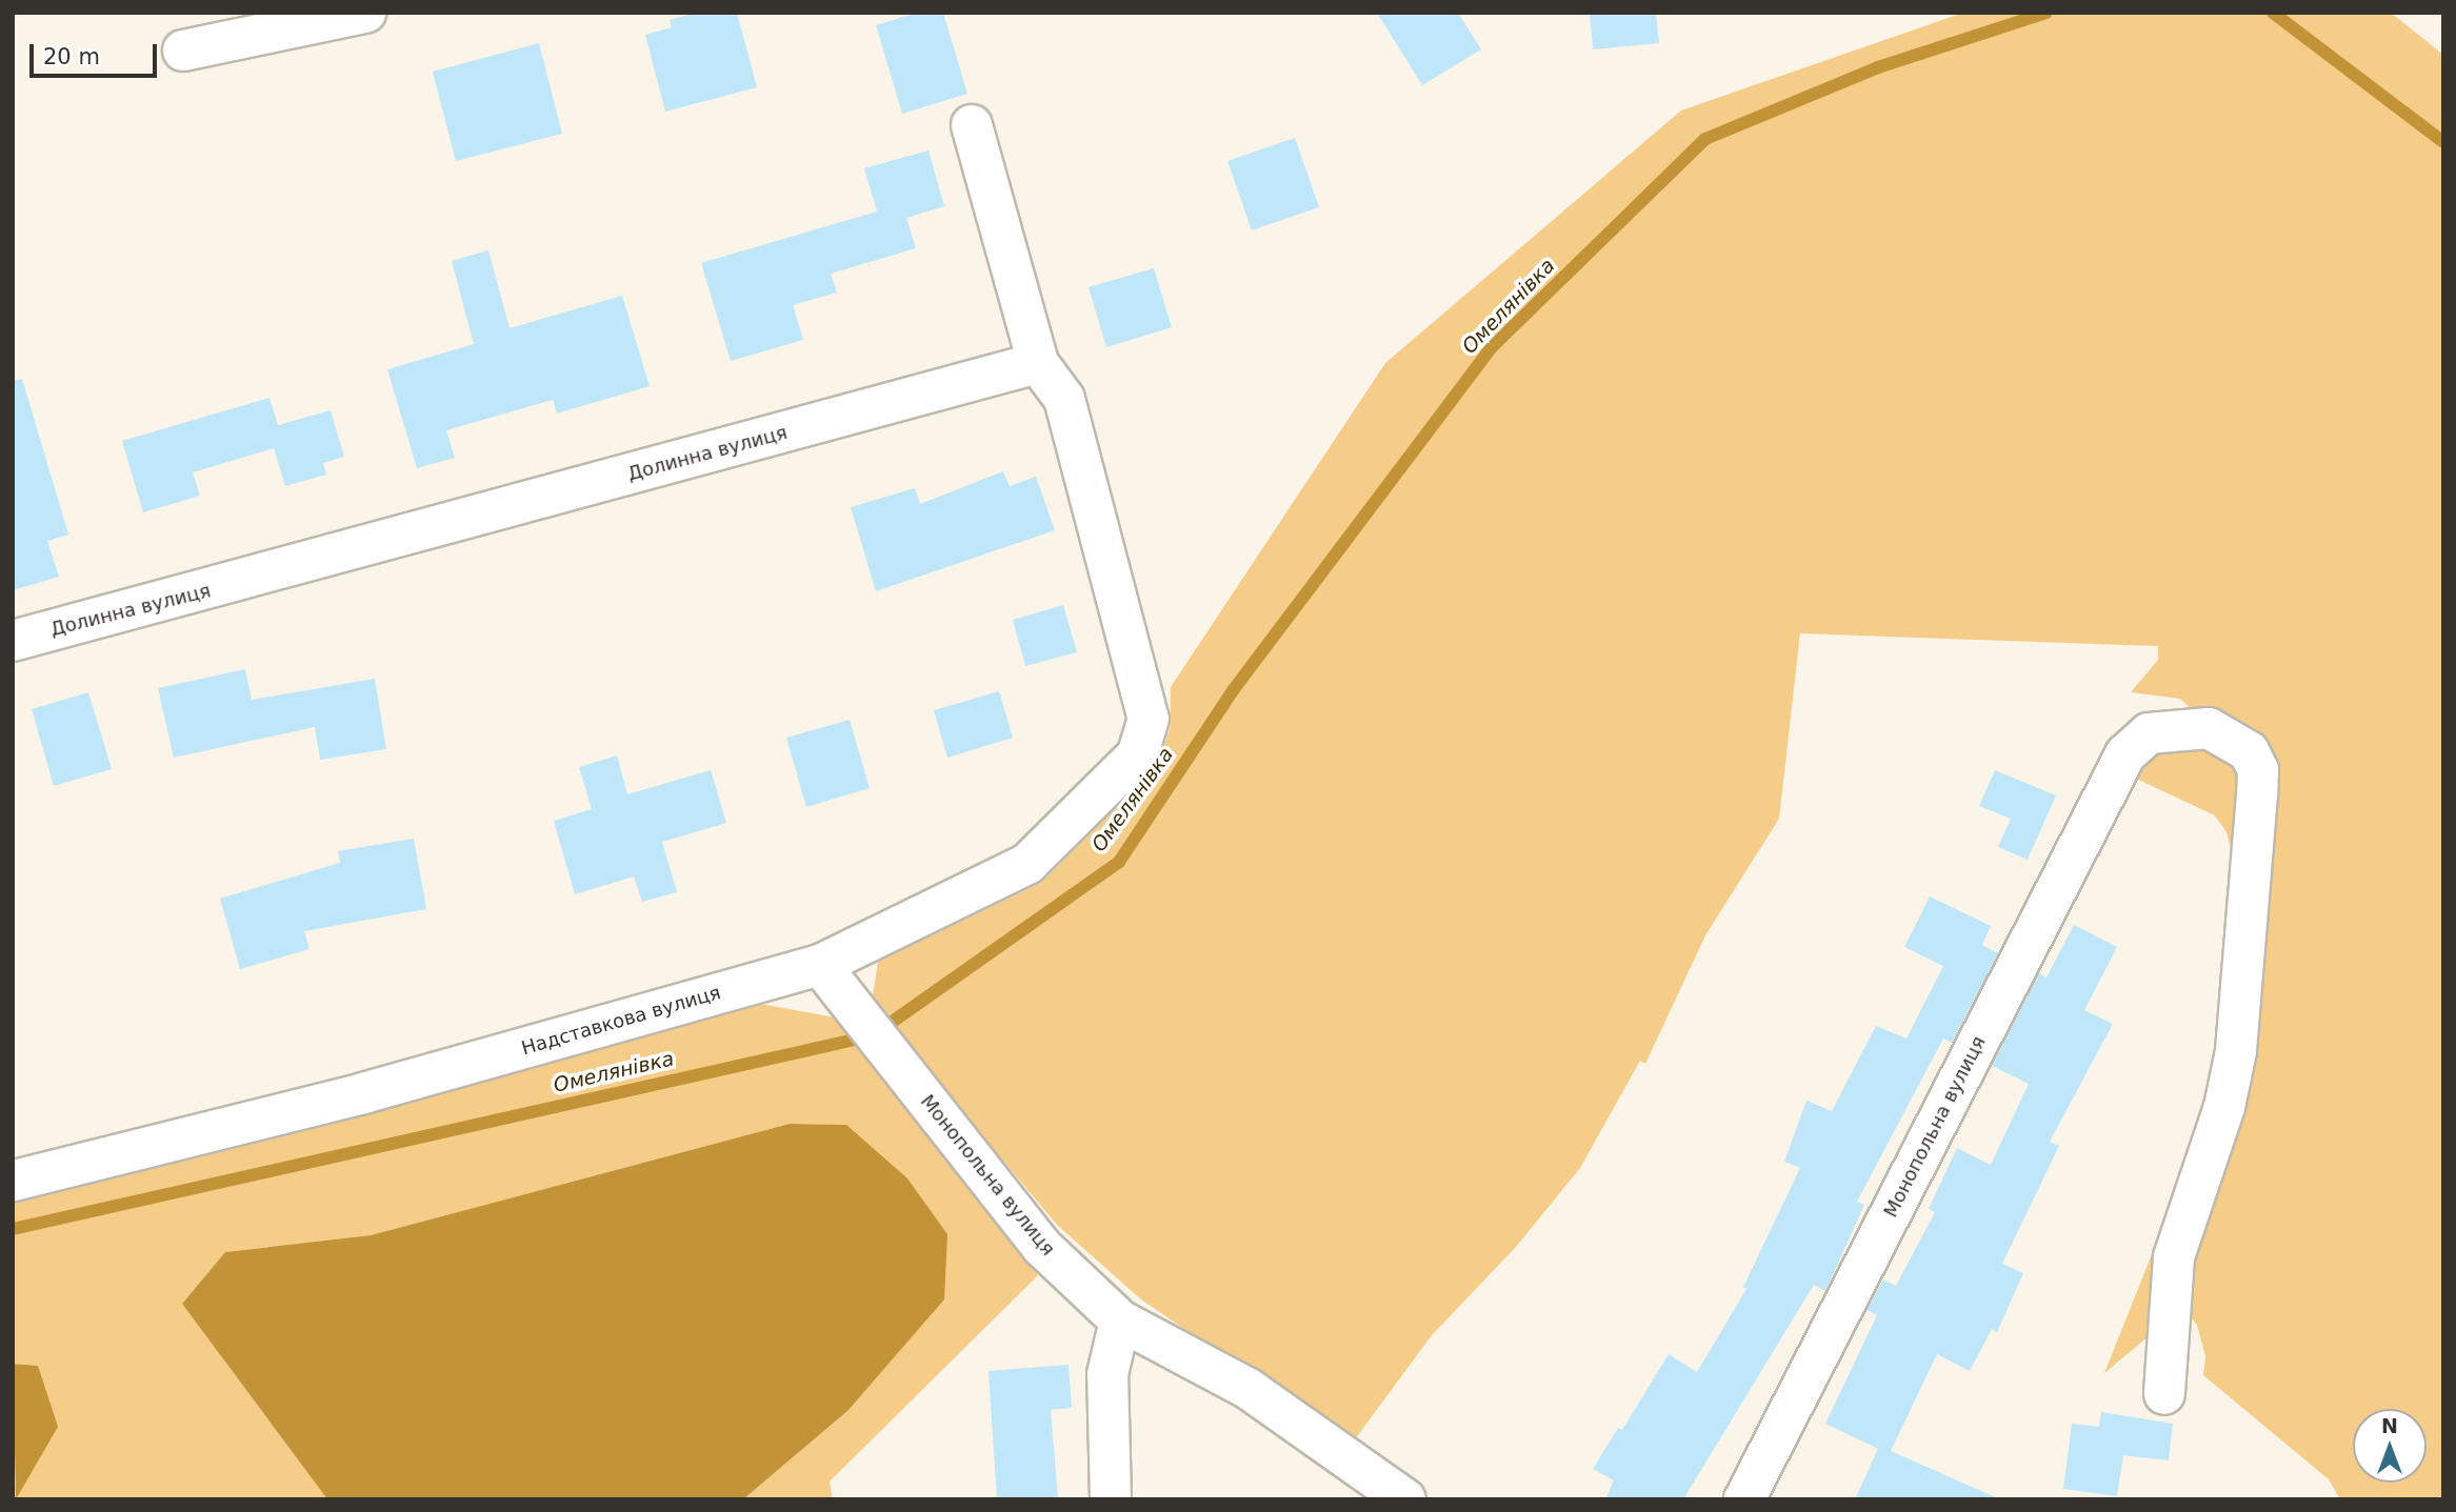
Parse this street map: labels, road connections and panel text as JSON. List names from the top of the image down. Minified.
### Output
{"streets":{"street":["Долинна вулиця","Надставкова вулиця","Монопольна вулиця"]},"crossings":[["Долинна вулиця","Надставкова вулиця"],["Надставкова вулиця","Монопольна вулиця"]],"water":["Омелянівка"],"scale_bar":"20 m","north":"top"}
